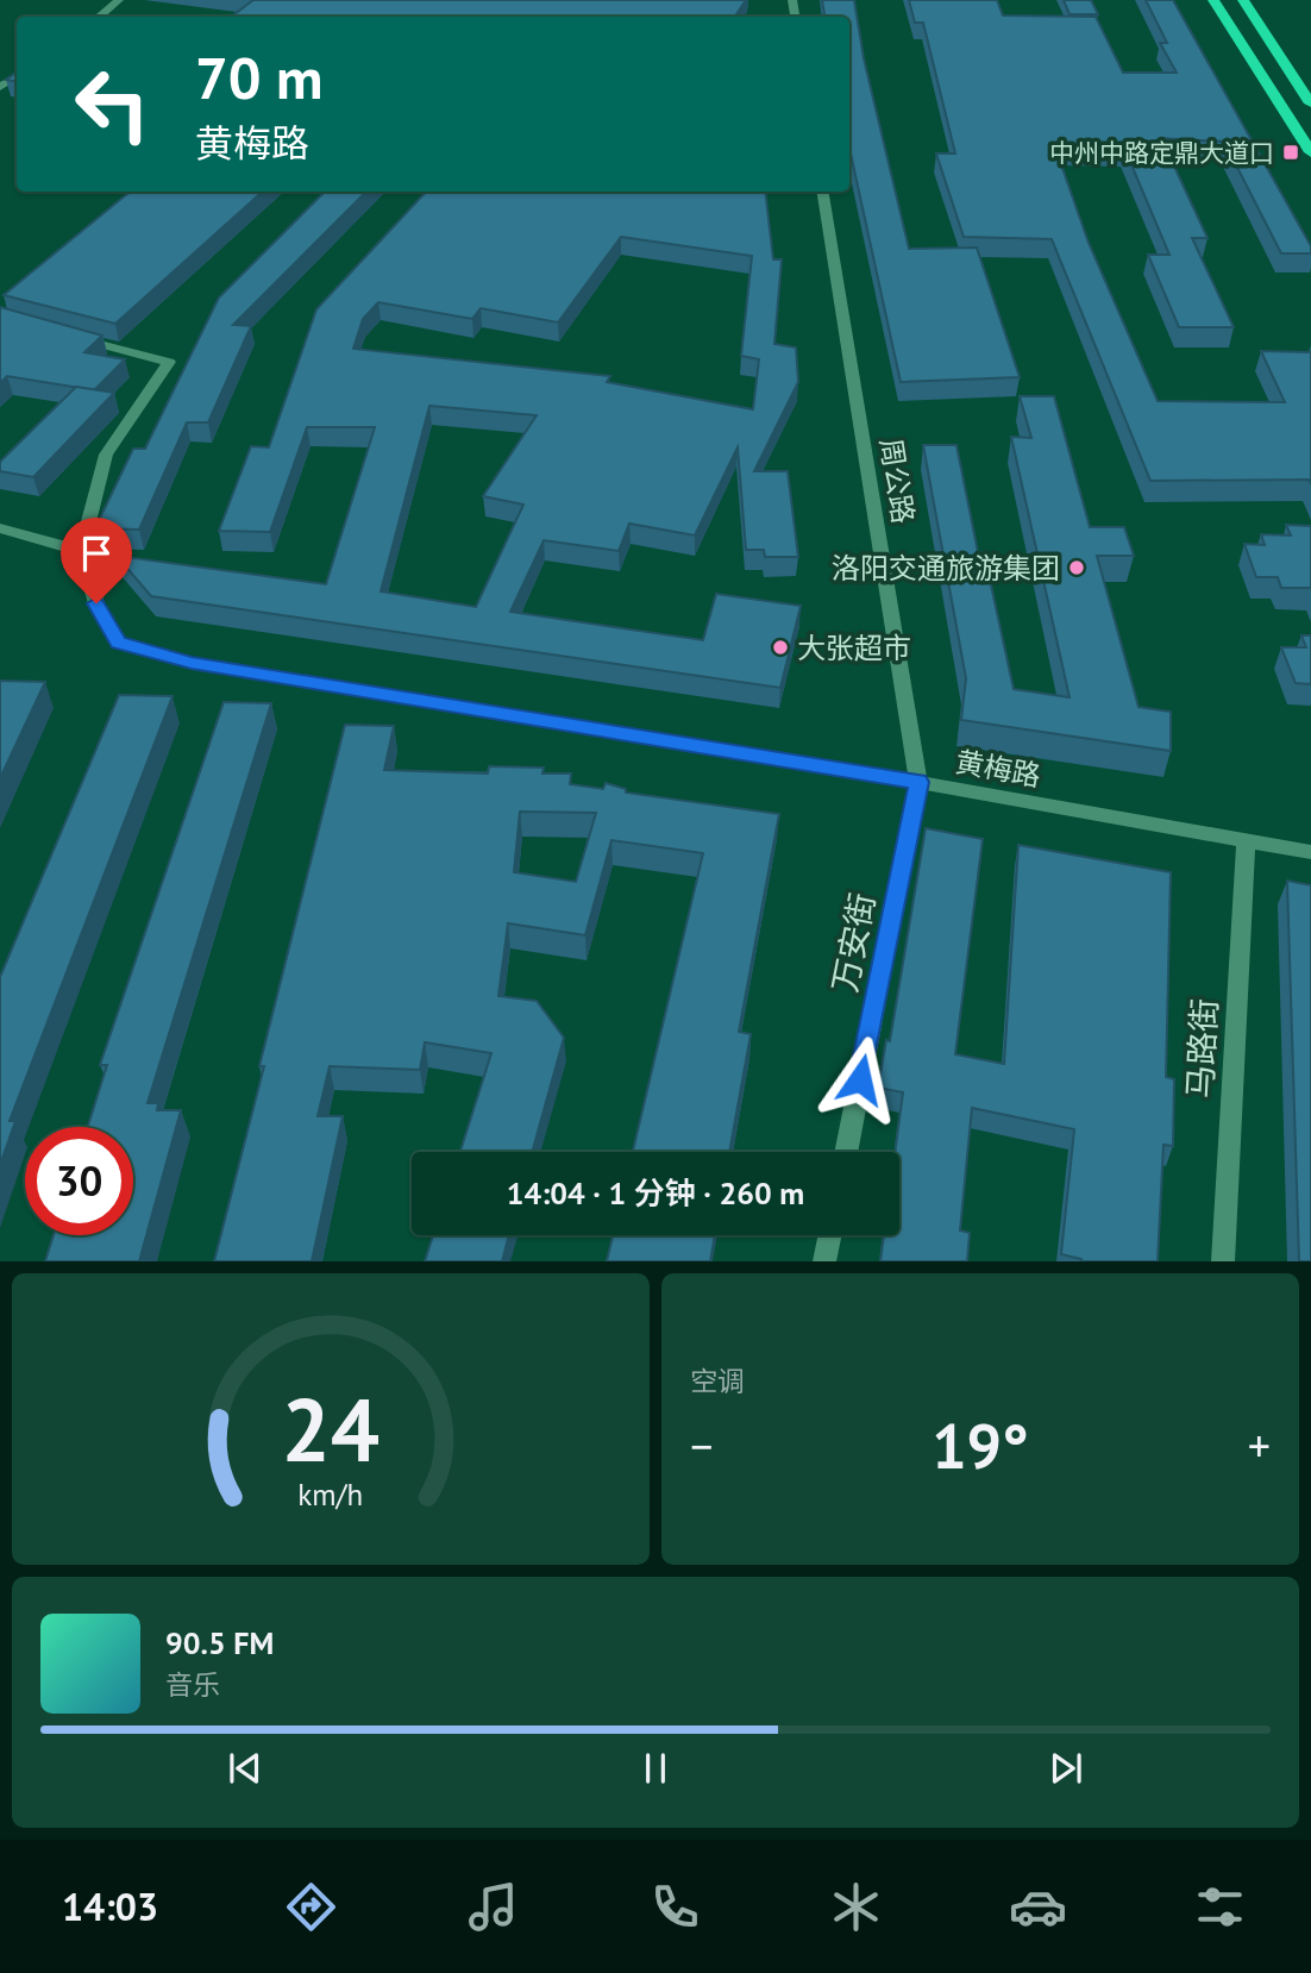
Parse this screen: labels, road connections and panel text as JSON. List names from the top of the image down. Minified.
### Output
{"streets":{"street":["周公路","黄梅路","万安街","马路街"]},"crossings":[["周公路","黄梅路"],["周公路","万安街"],["黄梅路","万安街"],["黄梅路","马路街"]],"places":{"transit":["中州中路定鼎大道口"],"other":["洛阳交通旅游集团","大张超市"]},"page":{"turn":["70 m","黄梅路"],"limit":"30","trip":"14:04 · 1 分钟 · 260 m","tile":"空调","heat":["−","19°","+"],"song":["90.5 FM","音乐"],"tabs":"14:03","gauge":["24","km/h"]}}
